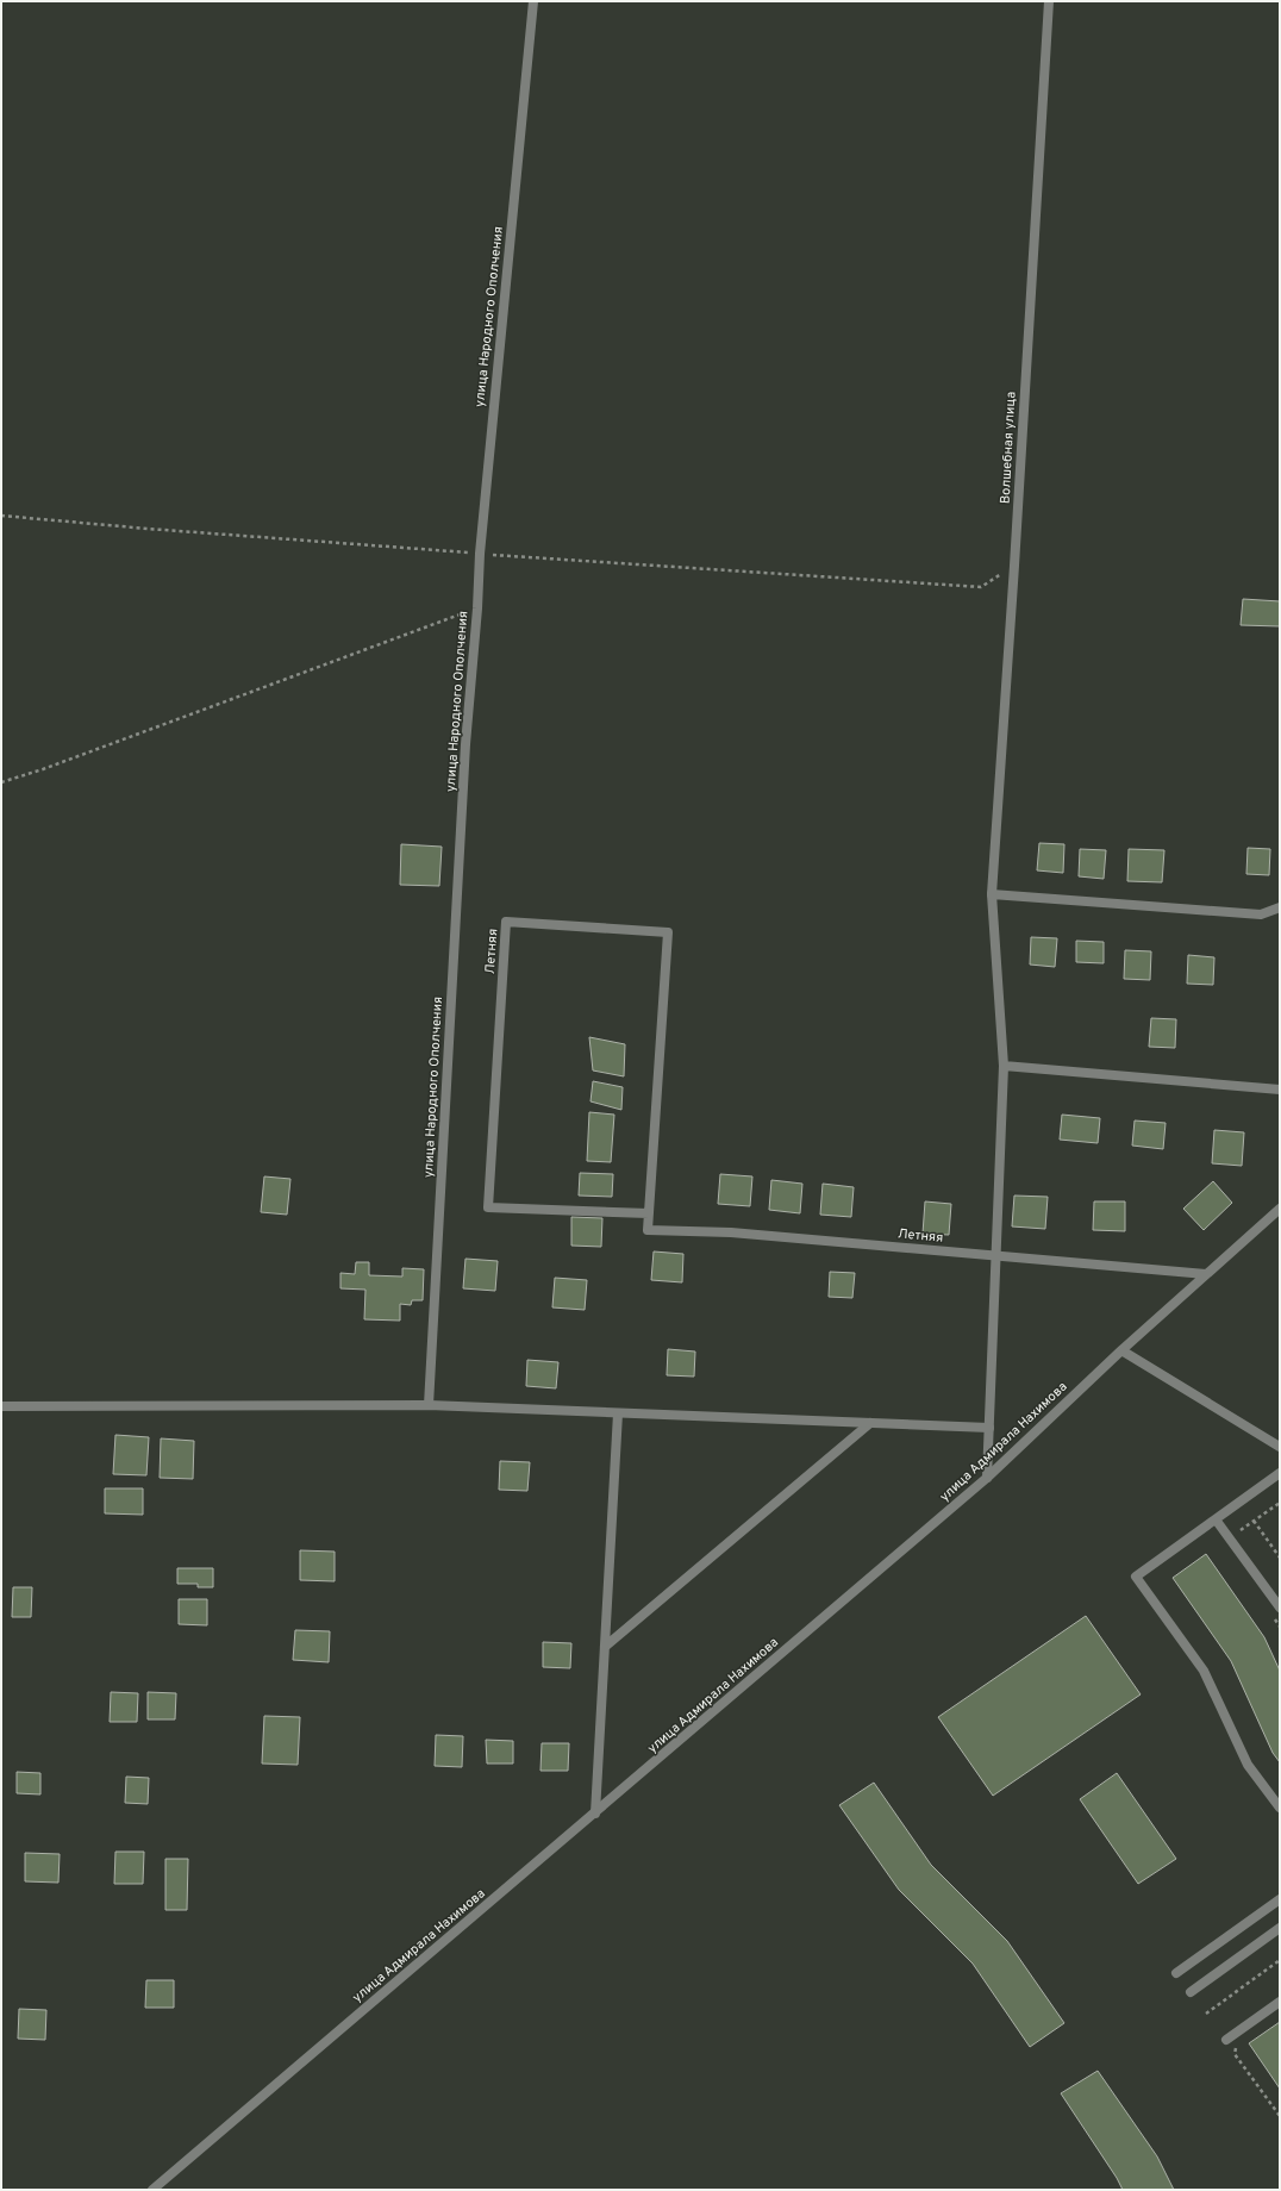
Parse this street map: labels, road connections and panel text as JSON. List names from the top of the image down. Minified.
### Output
{"streets":{"street":["улица Народного Ополчения","Волшебная улица","Летняя","улица Адмирала Нахимова"]},"crossings":[["Волшебная улица","Летняя"],["Волшебная улица","улица Адмирала Нахимова"],["Летняя","улица Адмирала Нахимова"]]}
